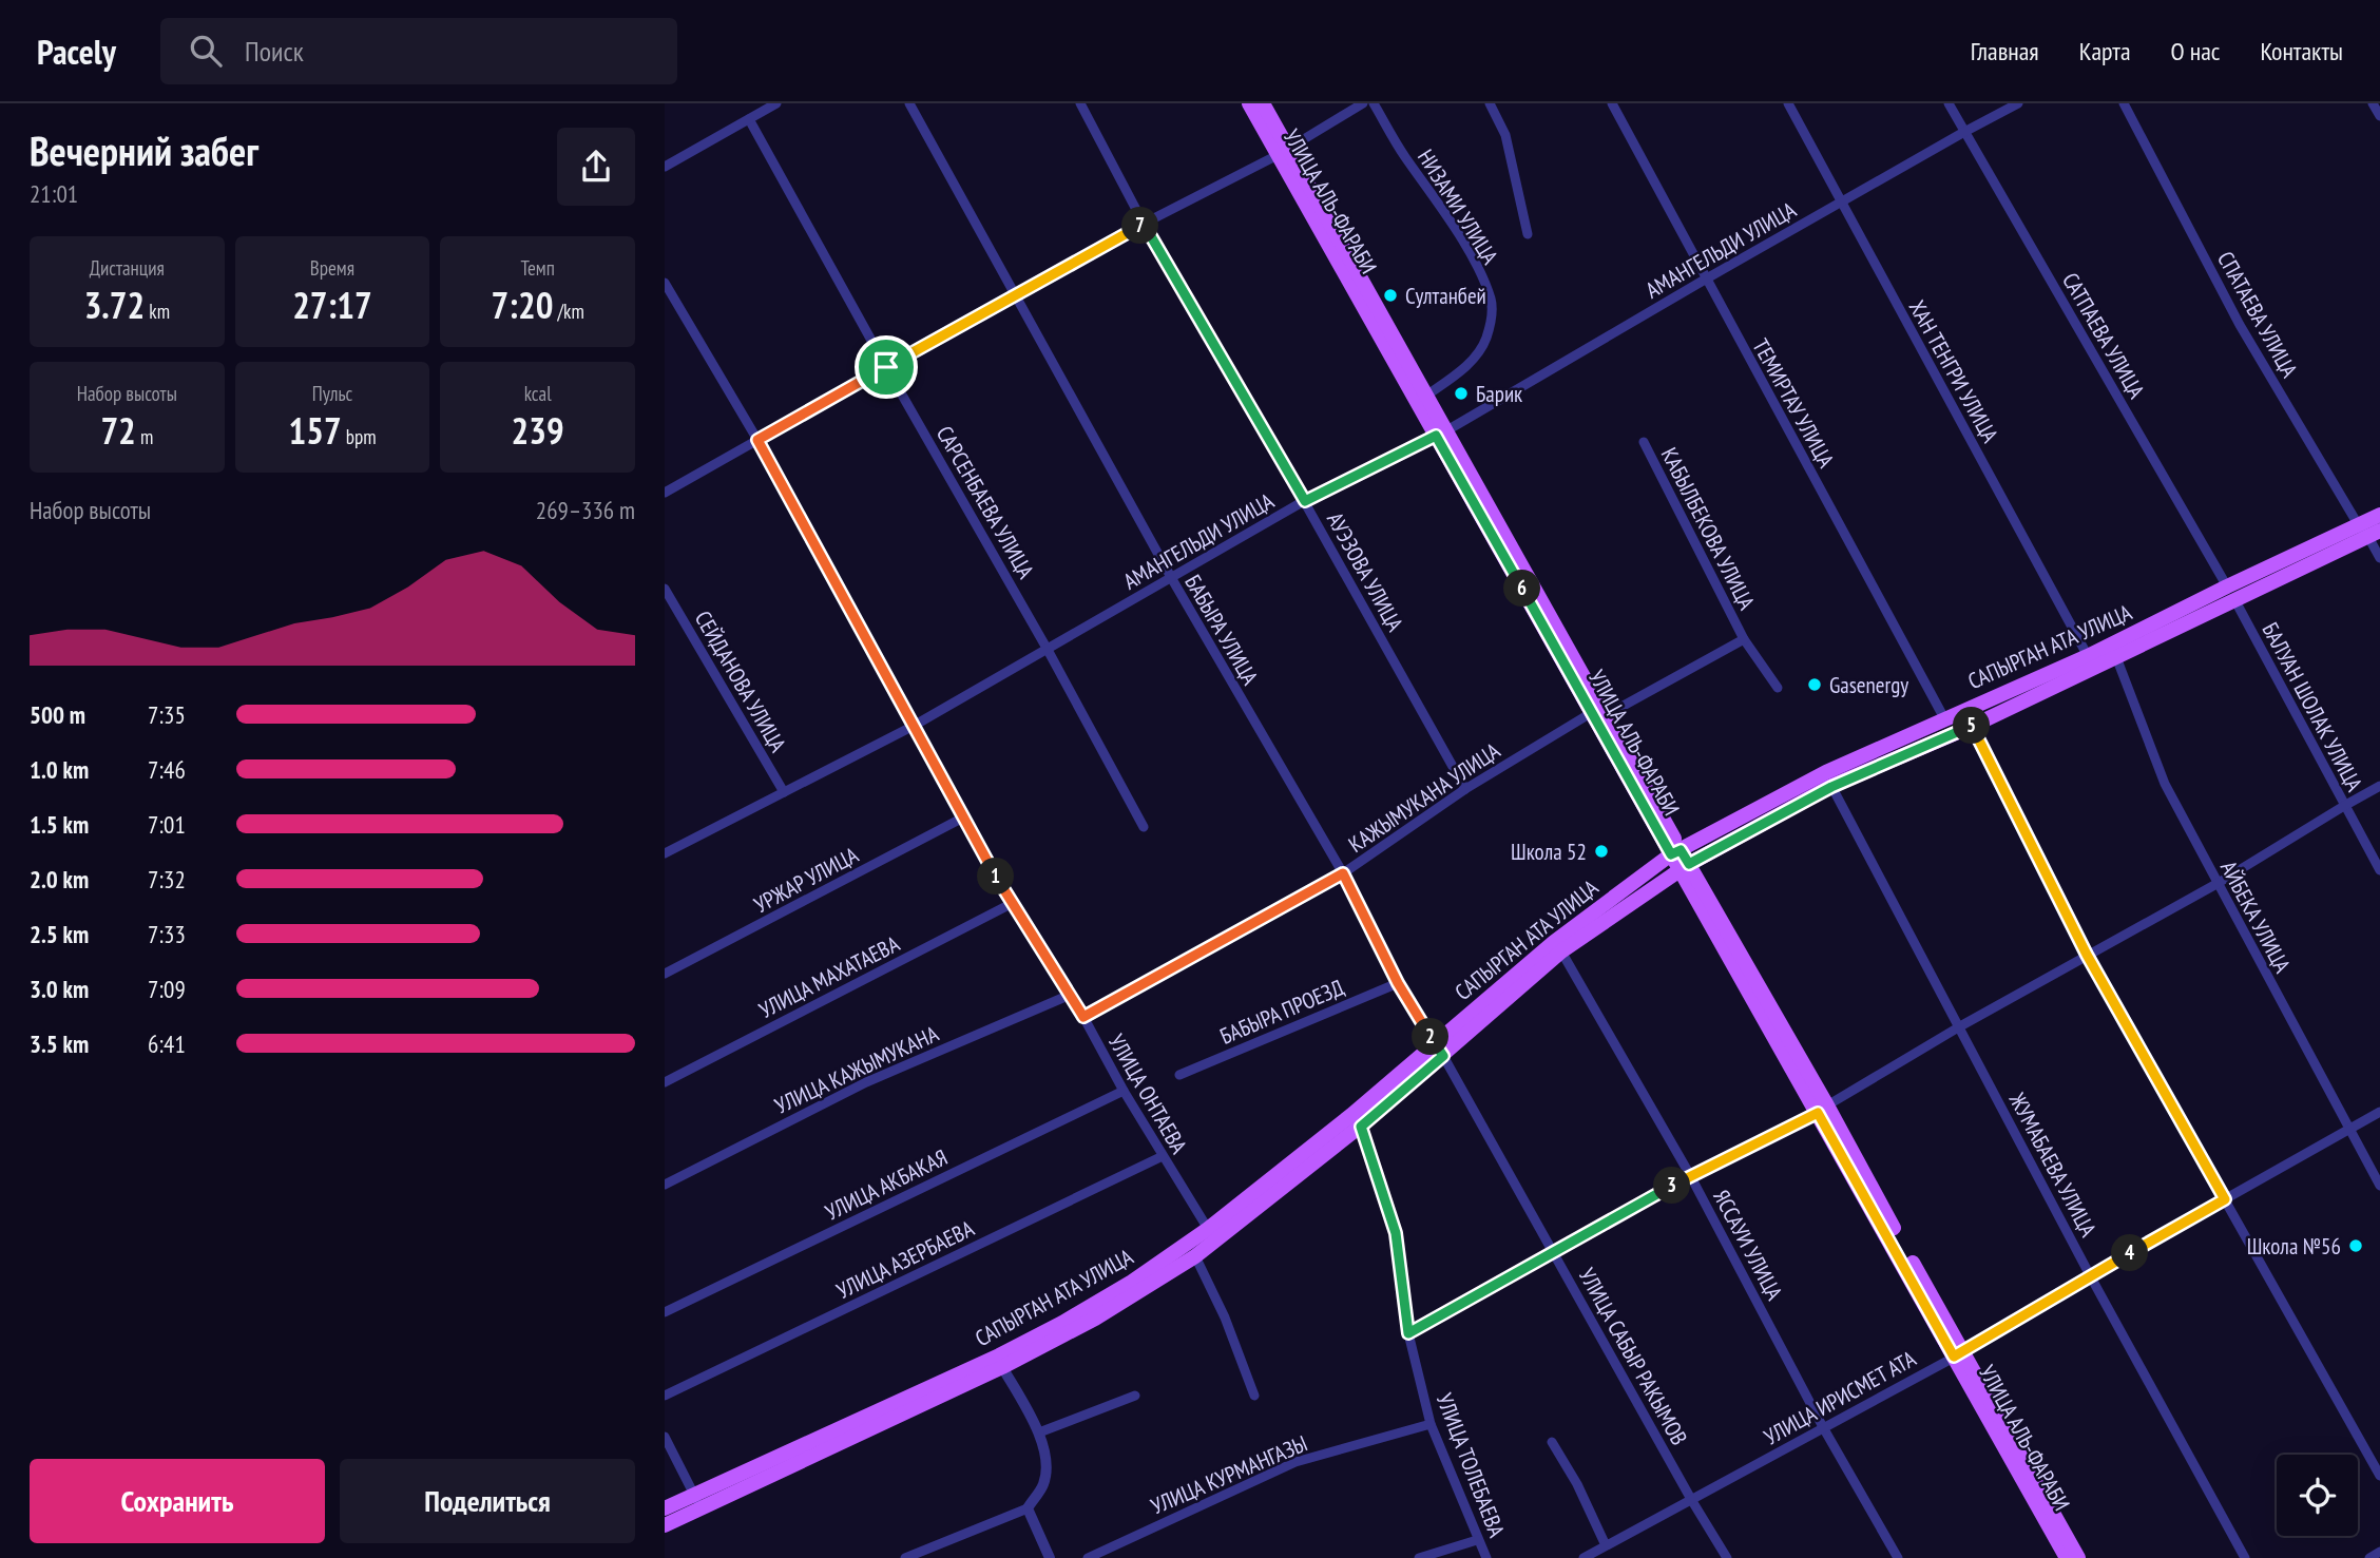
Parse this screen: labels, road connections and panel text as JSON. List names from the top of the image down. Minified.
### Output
{"streets":{"main road":["УЛИЦА АЛЬ-ФАРАБИ","САПЫРГАН АТА УЛИЦА"],"street":["НИЗАМИ УЛИЦА","АМАНГЕЛЬДИ УЛИЦА","СПАТАЕВА УЛИЦА","САТПАЕВА УЛИЦА","ХАН ТЕНГРИ УЛИЦА","ТЕМИРТАУ УЛИЦА","САРСЕНБАЕВА УЛИЦА","КАБЫЛБЕКОВА УЛИЦА","АУЭЗОВА УЛИЦА","БАБЫРА УЛИЦА","СЕЙДАНОВА УЛИЦА","БАЛУАН ШОЛАК УЛИЦА","КАЖЫМУКАНА УЛИЦА","УРЖАР УЛИЦА","АЙБЕКА УЛИЦА","УЛИЦА МАХАТАЕВА","БАБЫРА ПРОЕЗД","УЛИЦА КАЖЫМУКАНА","УЛИЦА ОНТАЕВА","ЖУМАБАЕВА УЛИЦА","УЛИЦА АКБАКАЯ","ЯССАУИ УЛИЦА","УЛИЦА АЗЕРБАЕВА","УЛИЦА САБЫР РАКЫМОВ","УЛИЦА ИРИСМЕТ АТА","УЛИЦА ТОЛЕБАЕВА","УЛИЦА КУРМАНГАЗЫ"]},"crossings":[["УЛИЦА АЛЬ-ФАРАБИ","НИЗАМИ УЛИЦА"],["УЛИЦА АЛЬ-ФАРАБИ","АМАНГЕЛЬДИ УЛИЦА"],["УЛИЦА АЛЬ-ФАРАБИ","КАБЫЛБЕКОВА УЛИЦА"],["УЛИЦА АЛЬ-ФАРАБИ","САПЫРГАН АТА УЛИЦА"],["УЛИЦА АЛЬ-ФАРАБИ","КАЖЫМУКАНА УЛИЦА"],["УЛИЦА АЛЬ-ФАРАБИ","УЛИЦА ИРИСМЕТ АТА"],["АМАНГЕЛЬДИ УЛИЦА","САТПАЕВА УЛИЦА"],["АМАНГЕЛЬДИ УЛИЦА","ХАН ТЕНГРИ УЛИЦА"],["АМАНГЕЛЬДИ УЛИЦА","ТЕМИРТАУ УЛИЦА"],["АМАНГЕЛЬДИ УЛИЦА","САРСЕНБАЕВА УЛИЦА"],["АМАНГЕЛЬДИ УЛИЦА","АУЭЗОВА УЛИЦА"],["АМАНГЕЛЬДИ УЛИЦА","БАБЫРА УЛИЦА"],["АМАНГЕЛЬДИ УЛИЦА","СЕЙДАНОВА УЛИЦА"],["АМАНГЕЛЬДИ УЛИЦА","УЛИЦА ОНТАЕВА"],["СПАТАЕВА УЛИЦА","САПЫРГАН АТА УЛИЦА"],["САТПАЕВА УЛИЦА","САПЫРГАН АТА УЛИЦА"],["САТПАЕВА УЛИЦА","БАЛУАН ШОЛАК УЛИЦА"],["ХАН ТЕНГРИ УЛИЦА","САПЫРГАН АТА УЛИЦА"],["ТЕМИРТАУ УЛИЦА","САПЫРГАН АТА УЛИЦА"],["КАБЫЛБЕКОВА УЛИЦА","КАЖЫМУКАНА УЛИЦА"],["АУЭЗОВА УЛИЦА","КАЖЫМУКАНА УЛИЦА"],["БАБЫРА УЛИЦА","САПЫРГАН АТА УЛИЦА"],["БАБЫРА УЛИЦА","КАЖЫМУКАНА УЛИЦА"],["БАБЫРА УЛИЦА","БАБЫРА ПРОЕЗД"],["БАБЫРА УЛИЦА","УЛИЦА САБЫР РАКЫМОВ"],["САПЫРГАН АТА УЛИЦА","БАЛУАН ШОЛАК УЛИЦА"],["САПЫРГАН АТА УЛИЦА","АЙБЕКА УЛИЦА"],["САПЫРГАН АТА УЛИЦА","УЛИЦА ОНТАЕВА"],["САПЫРГАН АТА УЛИЦА","ЖУМАБАЕВА УЛИЦА"],["САПЫРГАН АТА УЛИЦА","ЯССАУИ УЛИЦА"],["САПЫРГАН АТА УЛИЦА","УЛИЦА САБЫР РАКЫМОВ"],["САПЫРГАН АТА УЛИЦА","УЛИЦА ТОЛЕБАЕВА"],["КАЖЫМУКАНА УЛИЦА","УЛИЦА ОНТАЕВА"],["УРЖАР УЛИЦА","УЛИЦА ОНТАЕВА"],["АЙБЕКА УЛИЦА","УЛИЦА ИРИСМЕТ АТА"],["УЛИЦА МАХАТАЕВА","УЛИЦА ОНТАЕВА"],["УЛИЦА КАЖЫМУКАНА","УЛИЦА ОНТАЕВА"],["УЛИЦА ОНТАЕВА","УЛИЦА АКБАКАЯ"],["УЛИЦА ОНТАЕВА","УЛИЦА АЗЕРБАЕВА"],["ЖУМАБАЕВА УЛИЦА","УЛИЦА ИРИСМЕТ АТА"],["ЯССАУИ УЛИЦА","УЛИЦА ИРИСМЕТ АТА"],["УЛИЦА САБЫР РАКЫМОВ","УЛИЦА ИРИСМЕТ АТА"],["УЛИЦА ТОЛЕБАЕВА","УЛИЦА КУРМАНГАЗЫ"]],"places":["Султанбей","Барик","Gasenergy","Школа 52","Школа №56"],"page":{"header":"Pacely","search":"Поиск","nav":["Главная","Карта","О нас","Контакты"],"heading":["Вечерний забег","21:01"],"pins":["7","6","5","1","2","3","4"],"stats":[["Дистанция","3.72 km"],["Время","27:17"],["Темп","7:20 /km"],["Набор высоты","72 m"],["Пульс","157 bpm"],["kcal","239"]],"chart":["Набор высоты","269–336 m"],"list":[{"name":"500 m","note":"7:35"},{"name":"1.0 km","note":"7:46"},{"name":"1.5 km","note":"7:01"},{"name":"2.0 km","note":"7:32"},{"name":"2.5 km","note":"7:33"},{"name":"3.0 km","note":"7:09"},{"name":"3.5 km","note":"6:41"}],"buttons":["Сохранить","Поделиться"]}}
